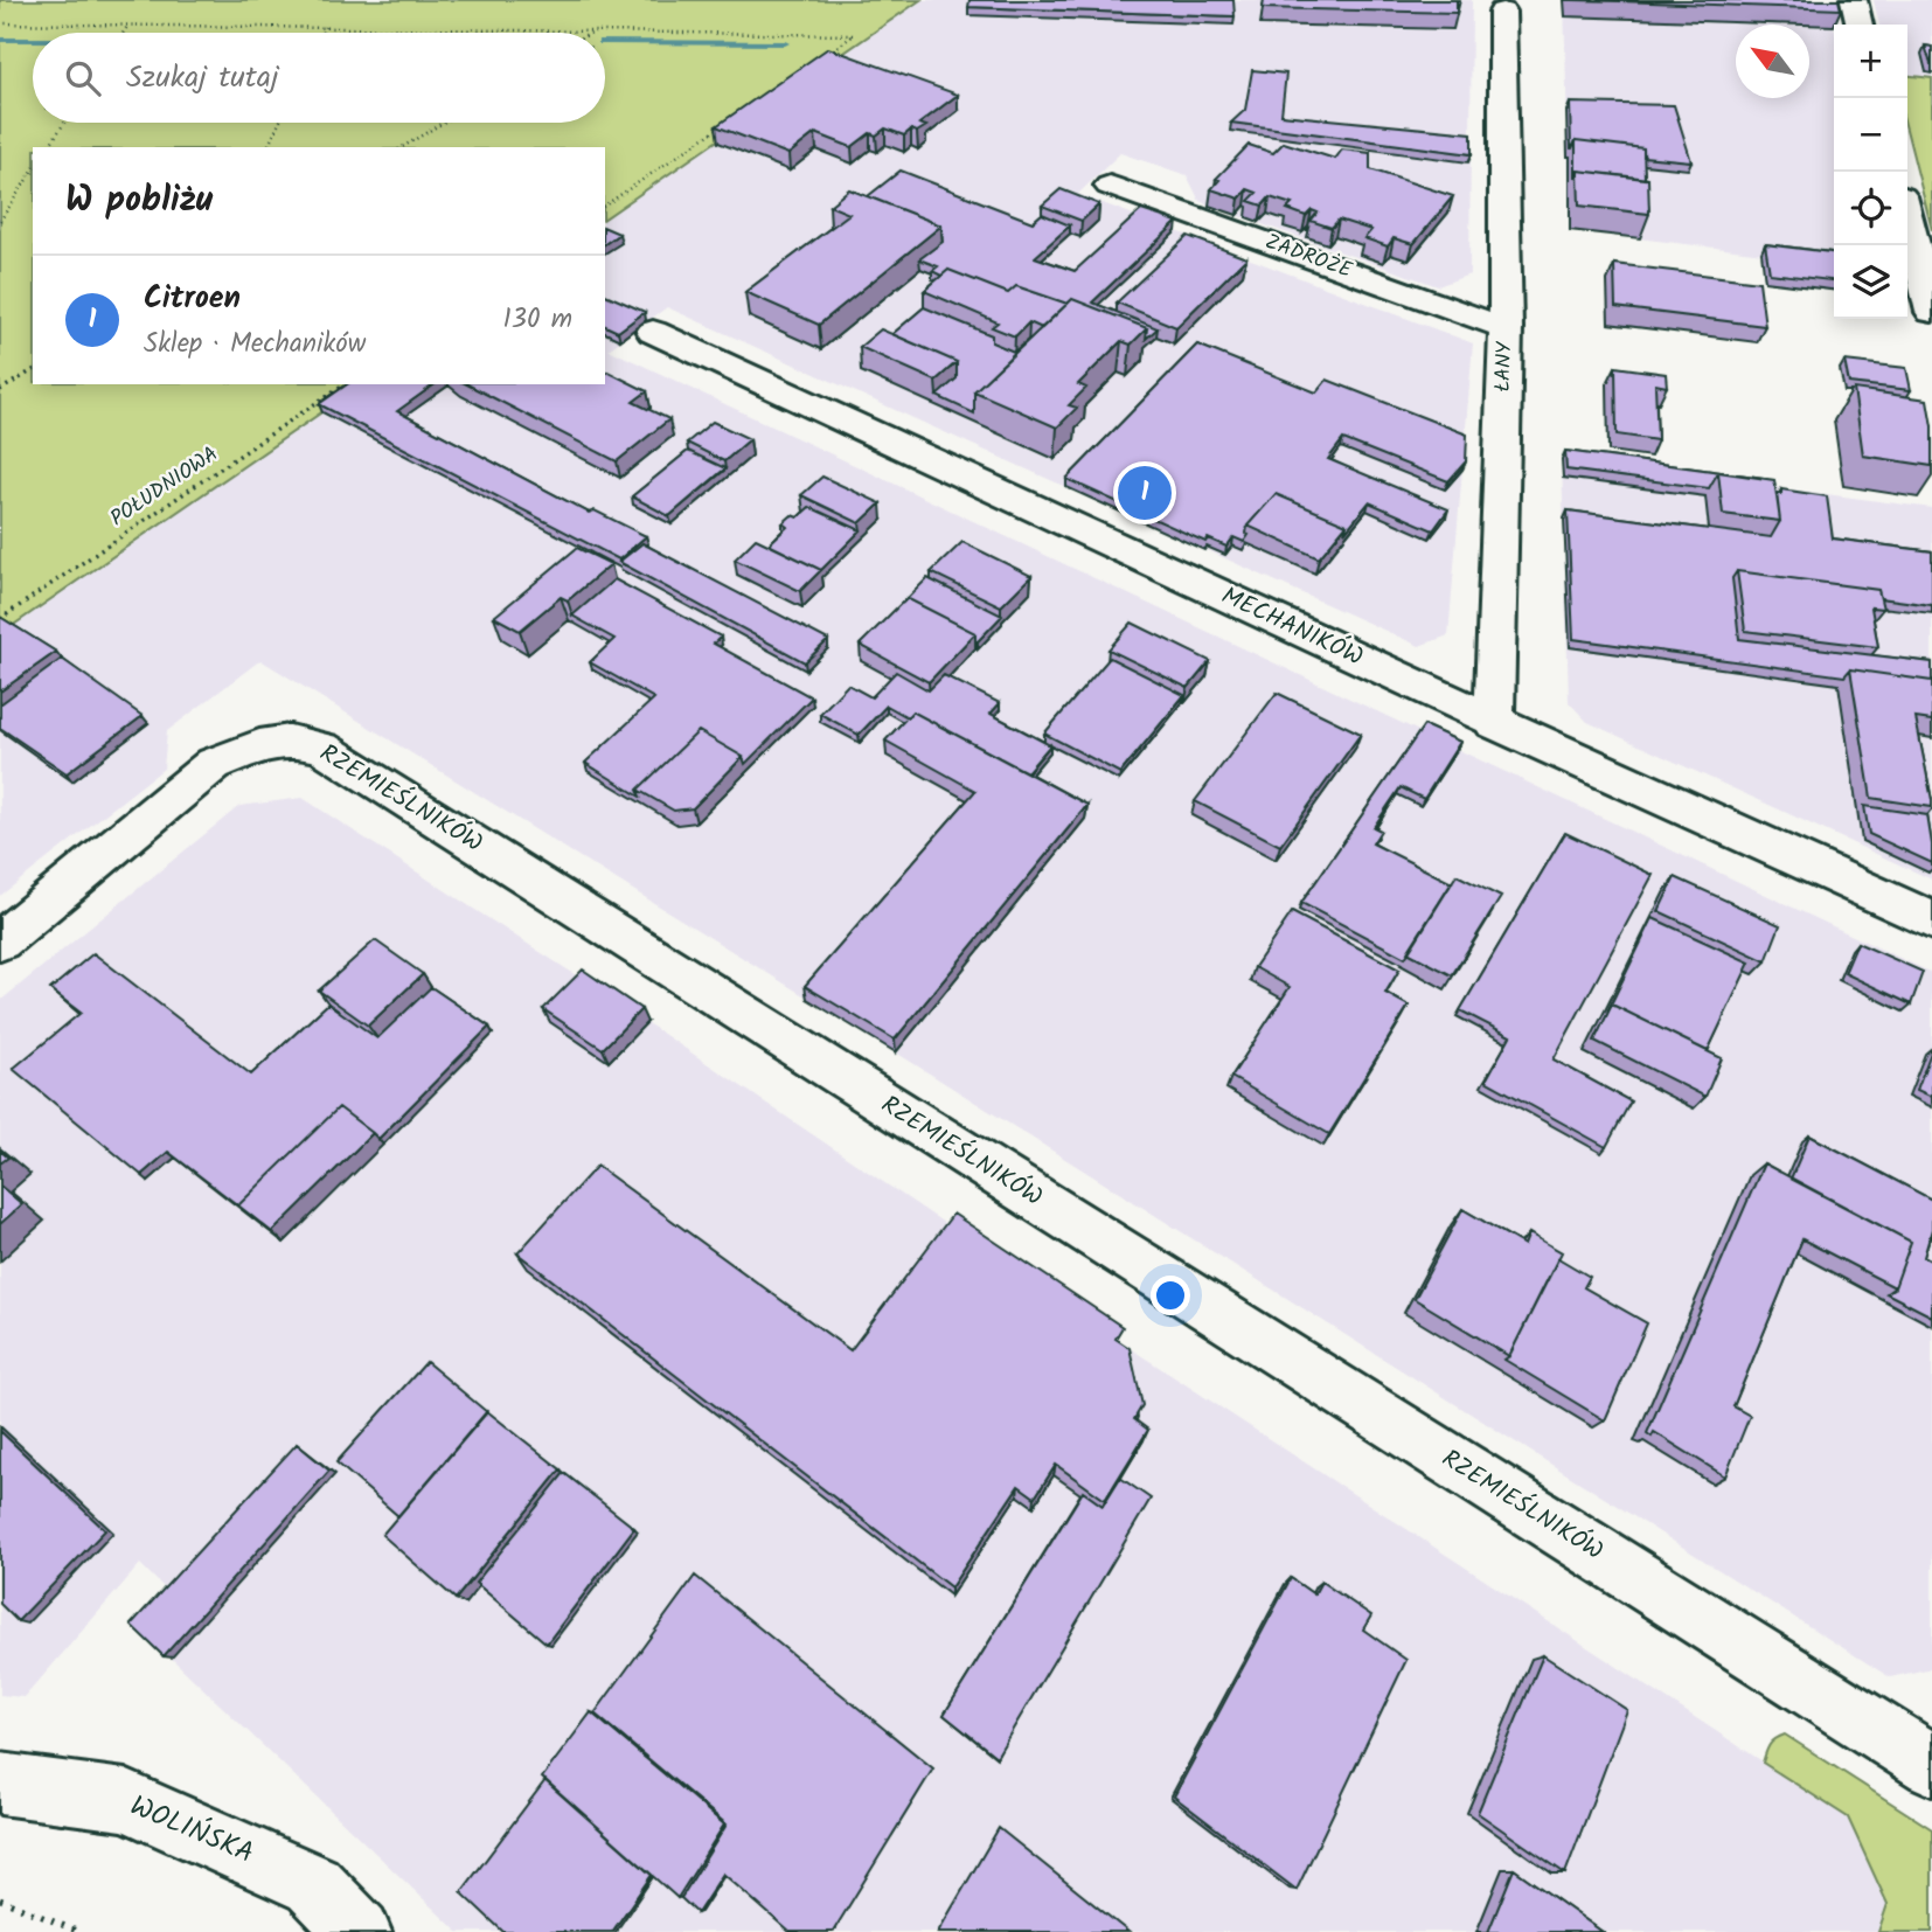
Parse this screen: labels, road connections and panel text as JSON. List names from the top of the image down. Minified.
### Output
{"streets":{"street":["ZADROŻE","ŁANY","MECHANIKÓW","RZEMIEŚLNIKÓW","WOLIŃSKA"],"path":["POŁUDNIOWA"]},"crossings":[["ZADROŻE","ŁANY"],["ŁANY","MECHANIKÓW"]],"north":"top left","page":{"map_buttons":["+","−"],"search":"Szukaj tutaj","heading":"W pobliżu","list":[{"mark":"1","name":"Citroen","note":"Sklep · Mechaników","value":"130 m"}],"pins":"1"}}
